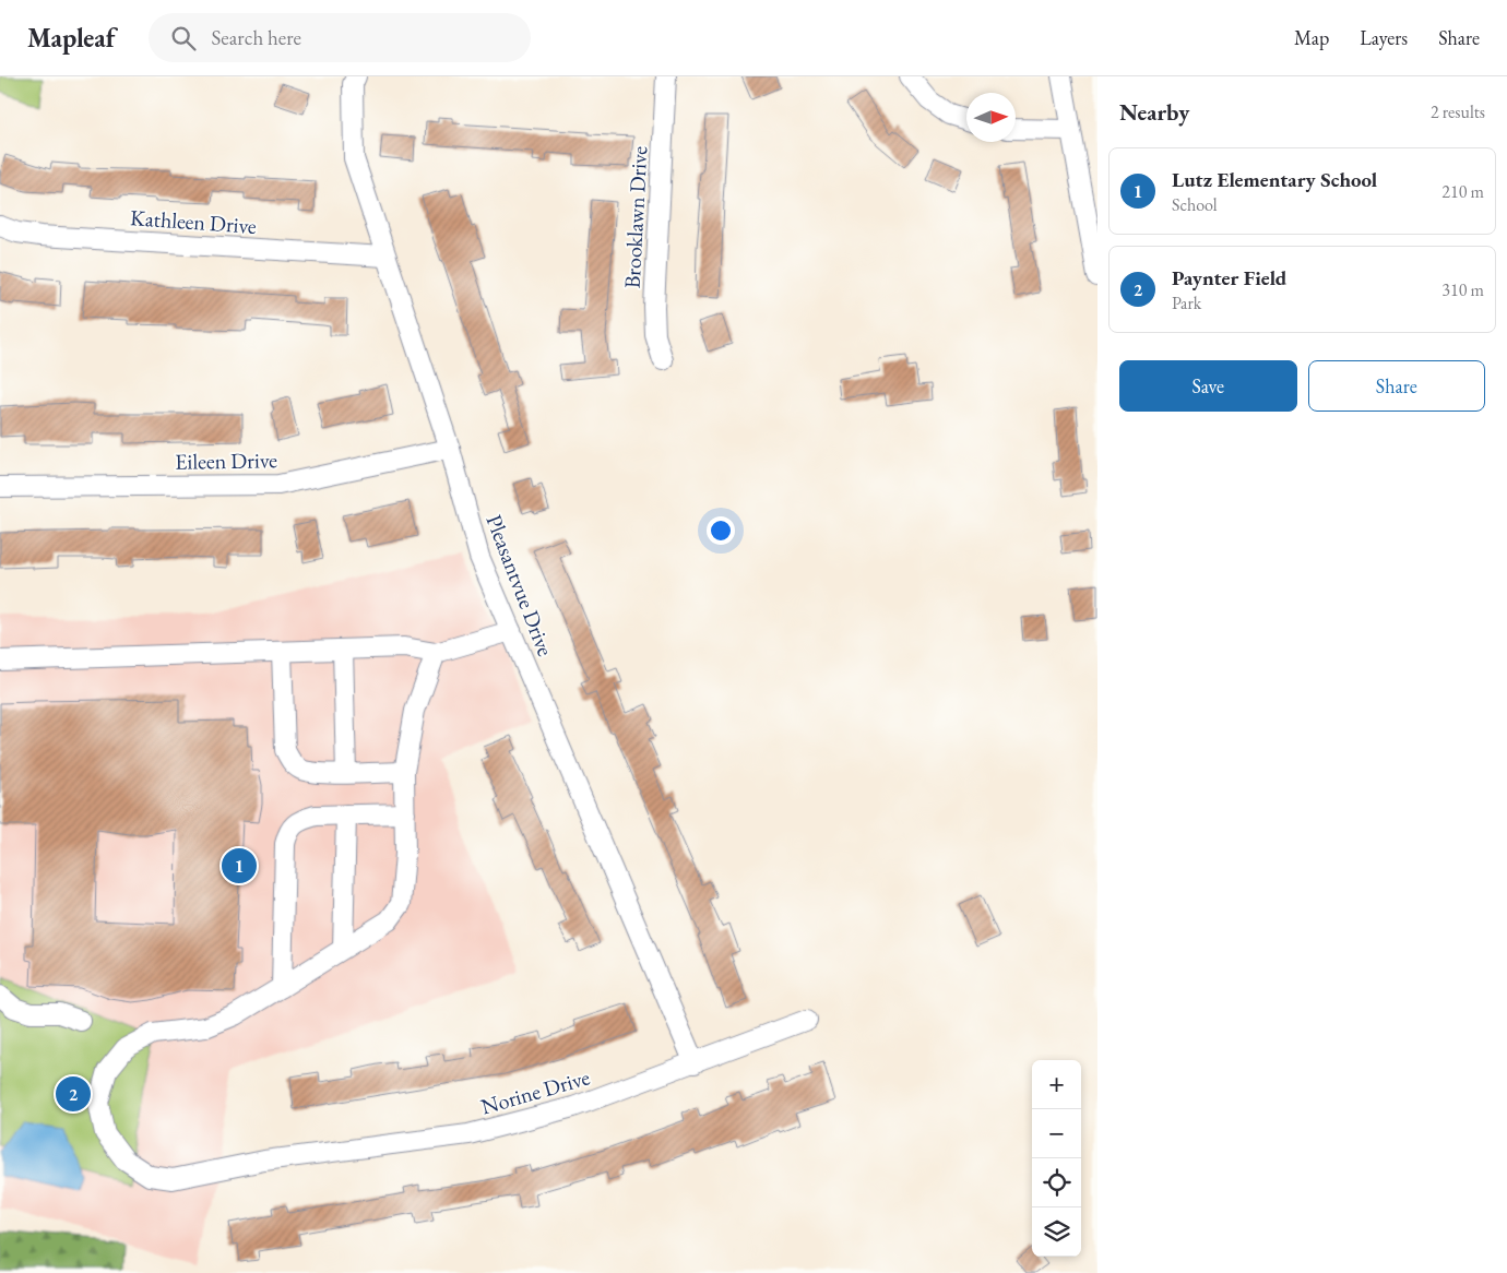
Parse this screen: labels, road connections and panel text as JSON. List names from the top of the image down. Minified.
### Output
{"streets":{"street":["Brooklawn Drive","Kathleen Drive","Eileen Drive","Pleasantvue Drive","Norine Drive"]},"crossings":[["Kathleen Drive","Pleasantvue Drive"],["Eileen Drive","Pleasantvue Drive"],["Pleasantvue Drive","Norine Drive"]],"north":"right","page":{"header":"Mapleaf","search":"Search here","nav":["Map","Layers","Share"],"heading":["Nearby","2 results"],"list":[{"mark":"1","name":"Lutz Elementary School","note":"School","value":"210 m"},{"mark":"2","name":"Paynter Field","note":"Park","value":"310 m"}],"buttons":["Save","Share"],"pins":["1","2"],"map_buttons":["+","−"]}}
